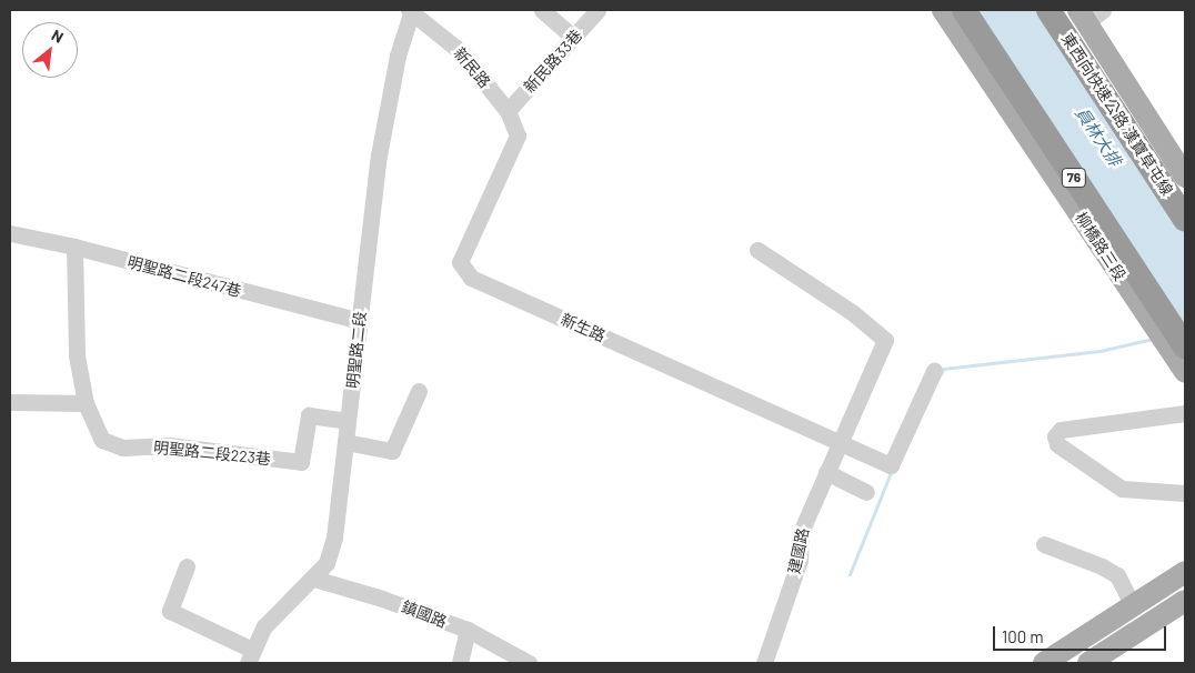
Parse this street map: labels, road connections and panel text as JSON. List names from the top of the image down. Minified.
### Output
{"streets":{"highway":["東西向快速公路 漢寶草屯線","76"],"main road":["柳橋路三段"],"street":["新民路33巷","新民路","明聖路二段247巷","新生路","明聖路二段","明聖路二段223巷","建國路","鎮國路"]},"crossings":[["新民路33巷","新民路"],["新民路","新生路"],["新民路","明聖路二段"],["明聖路二段247巷","明聖路二段"],["明聖路二段247巷","明聖路二段223巷"],["新生路","建國路"],["明聖路二段","明聖路二段223巷"],["明聖路二段","鎮國路"]],"water":["員林大排"],"scale_bar":"100 m","north":"top right"}
